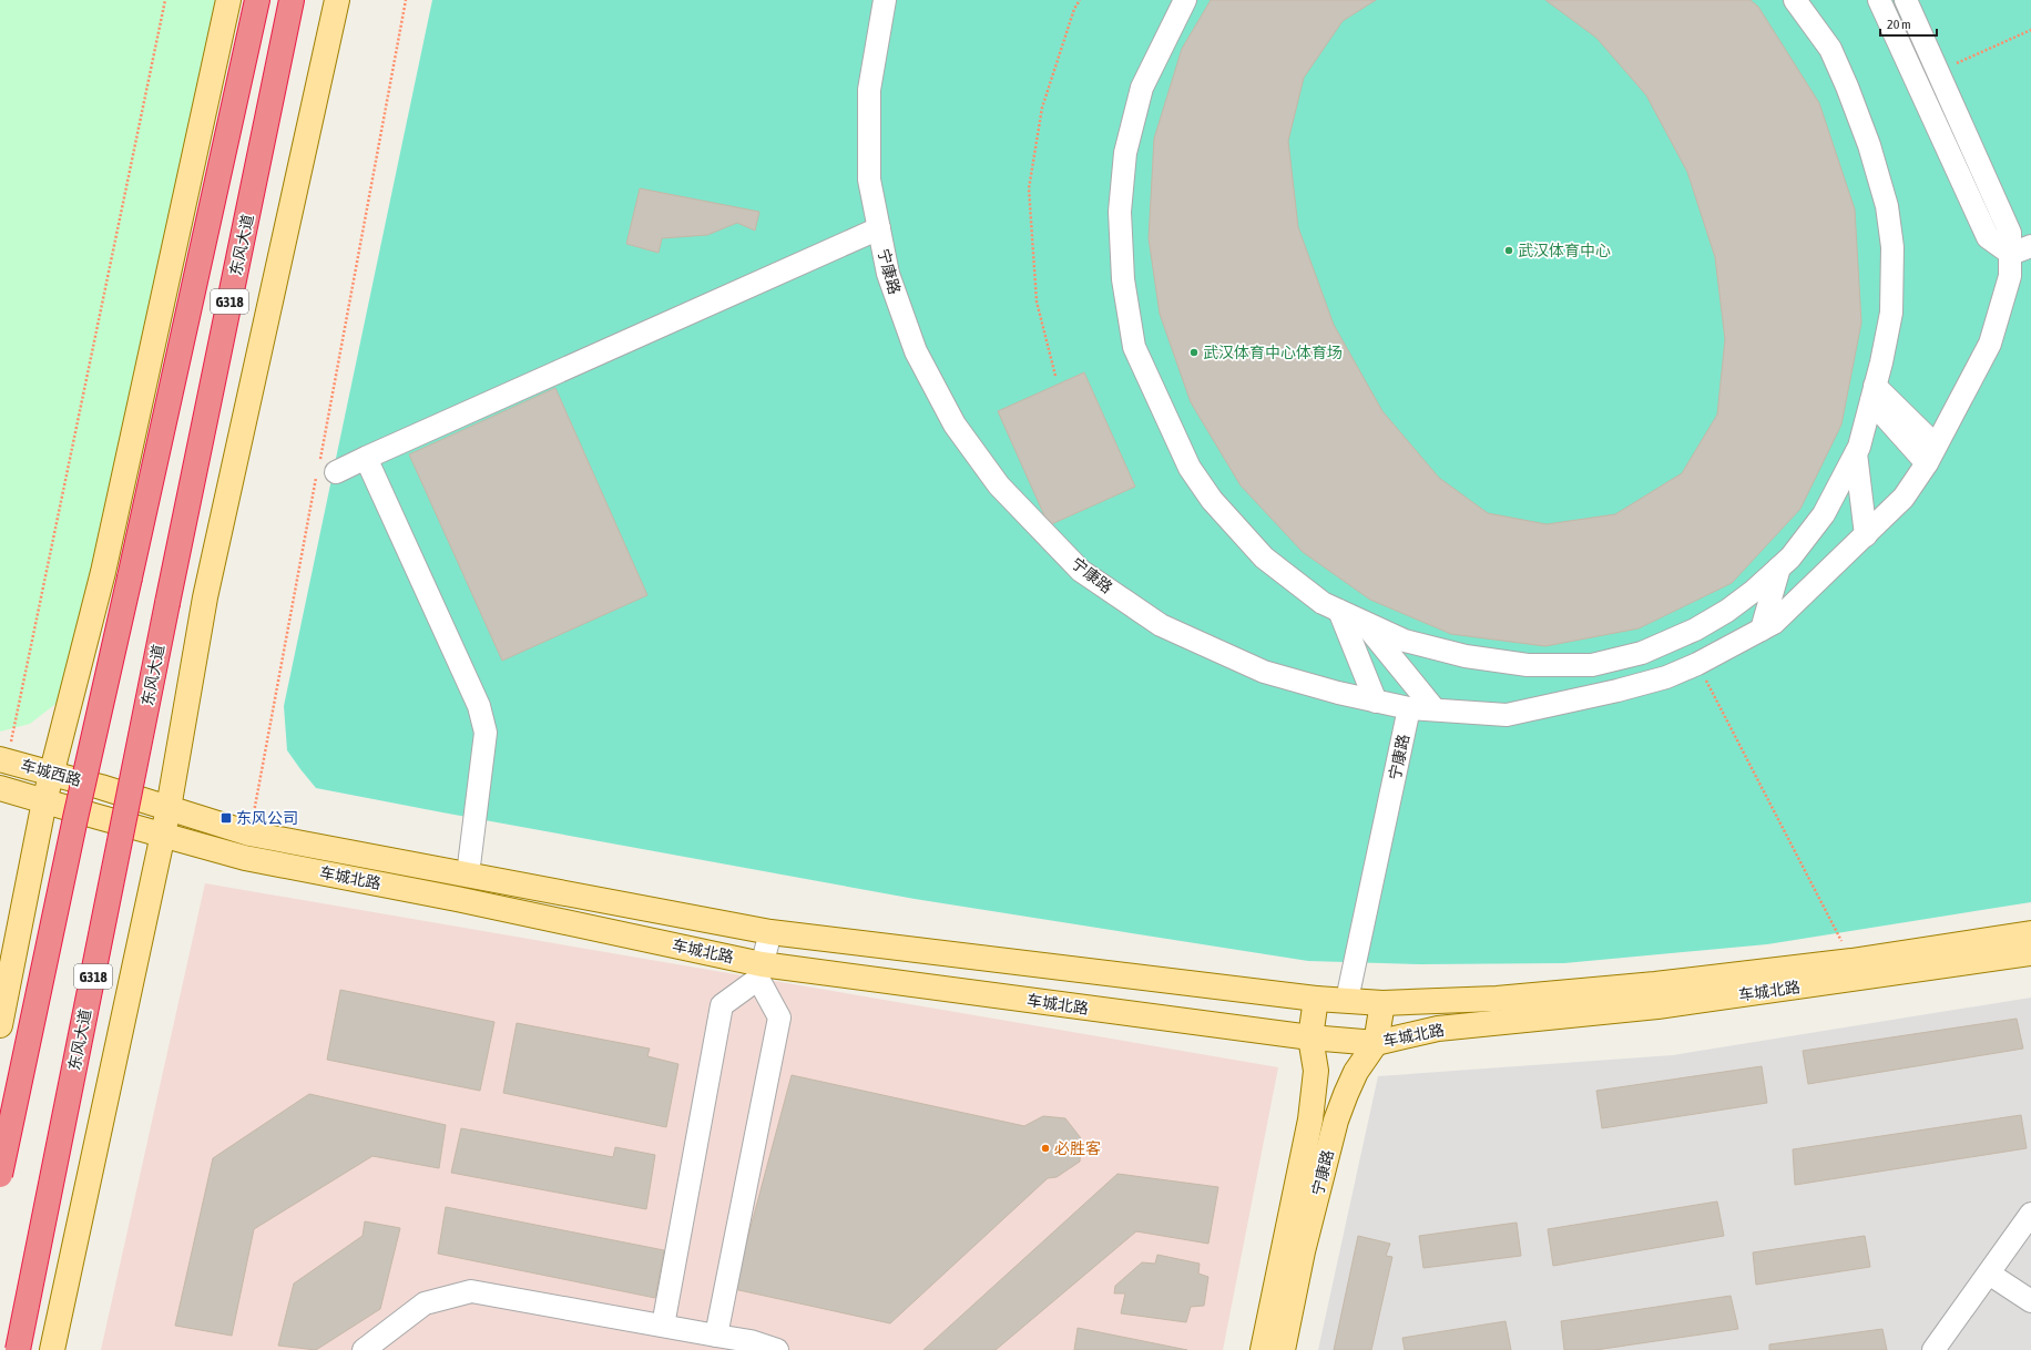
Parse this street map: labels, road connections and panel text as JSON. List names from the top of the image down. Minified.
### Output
{"streets":{"highway":["东风大道","G318"],"main road":["宁康路","车城西路","车城北路"]},"crossings":[["宁康路","车城北路"],["车城西路","车城北路"]],"places":{"other":["武汉体育中心","武汉体育中心体育场","必胜客"],"transit":["东风公司"]},"scale_bar":"20 m"}
